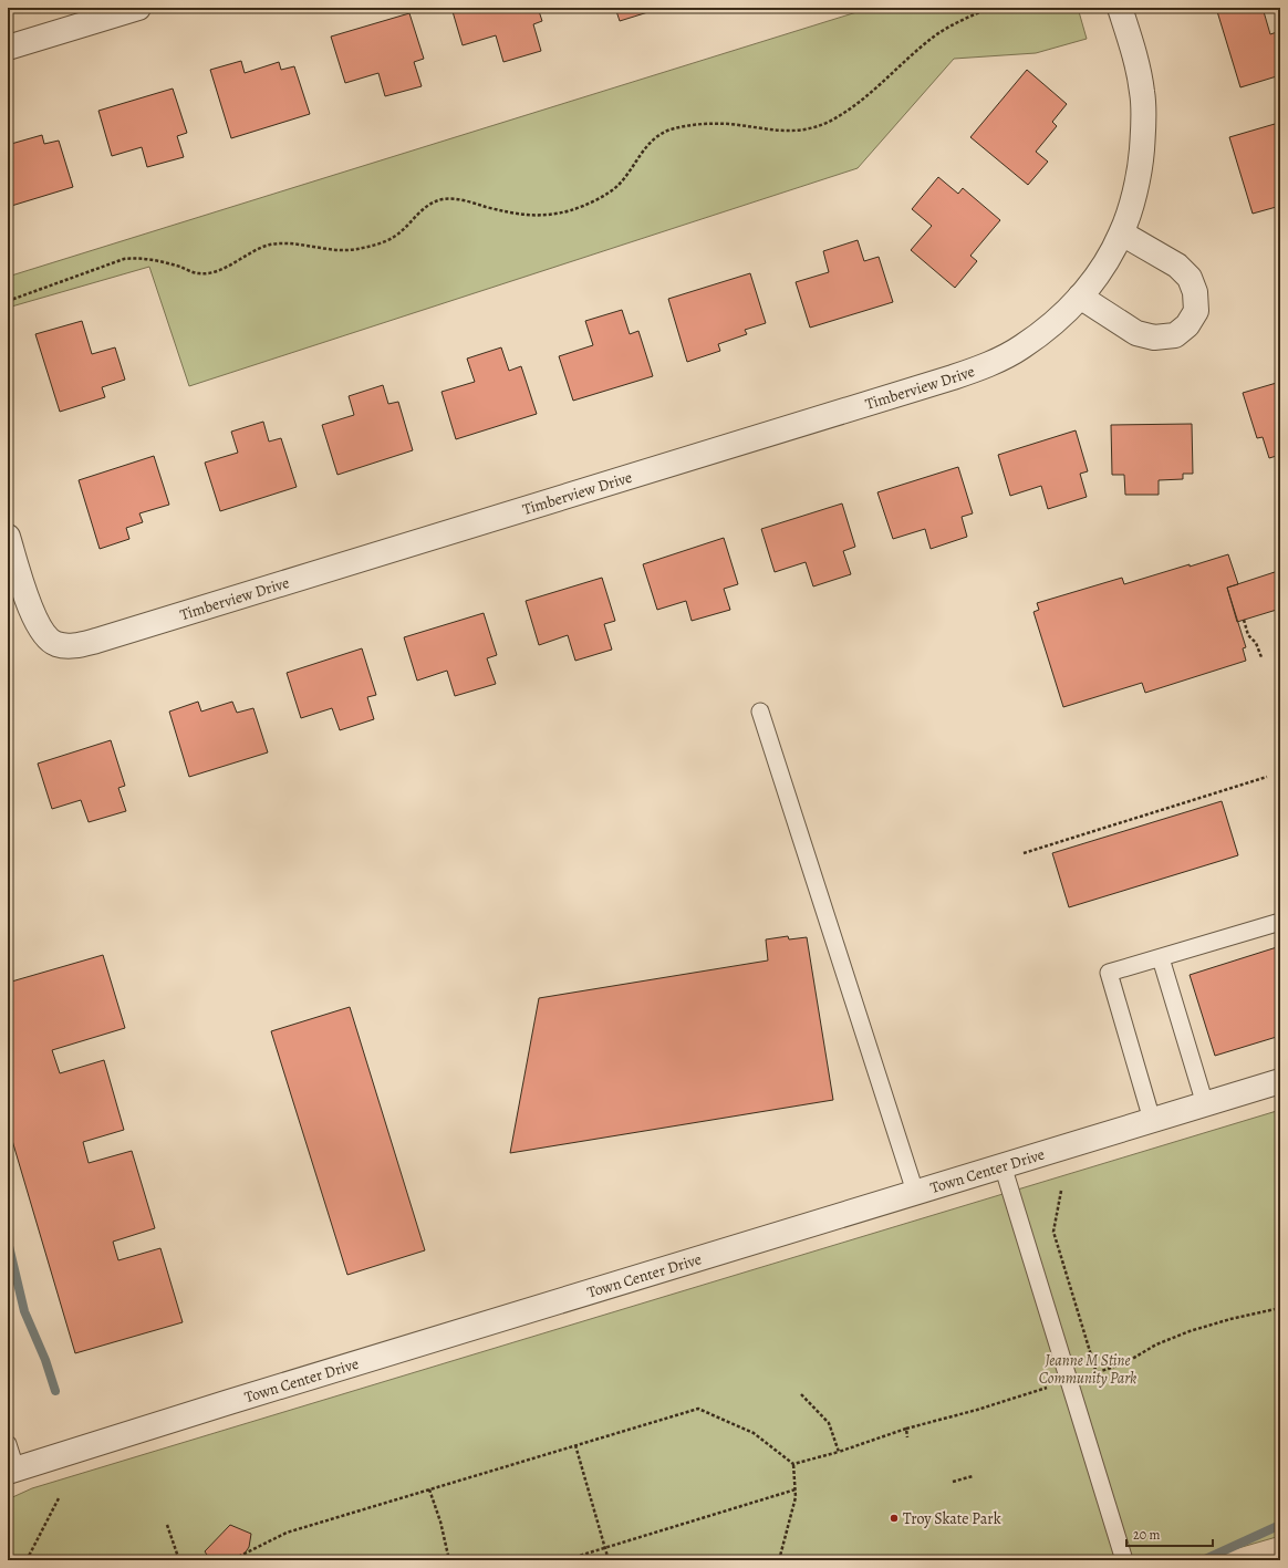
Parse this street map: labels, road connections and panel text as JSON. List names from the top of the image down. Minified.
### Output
{"streets":{"street":["Timberview Drive","Town Center Drive"]},"parks":["Jeanne M Stine Community Park"],"places":["Troy Skate Park"],"scale_bar":"20 m"}
